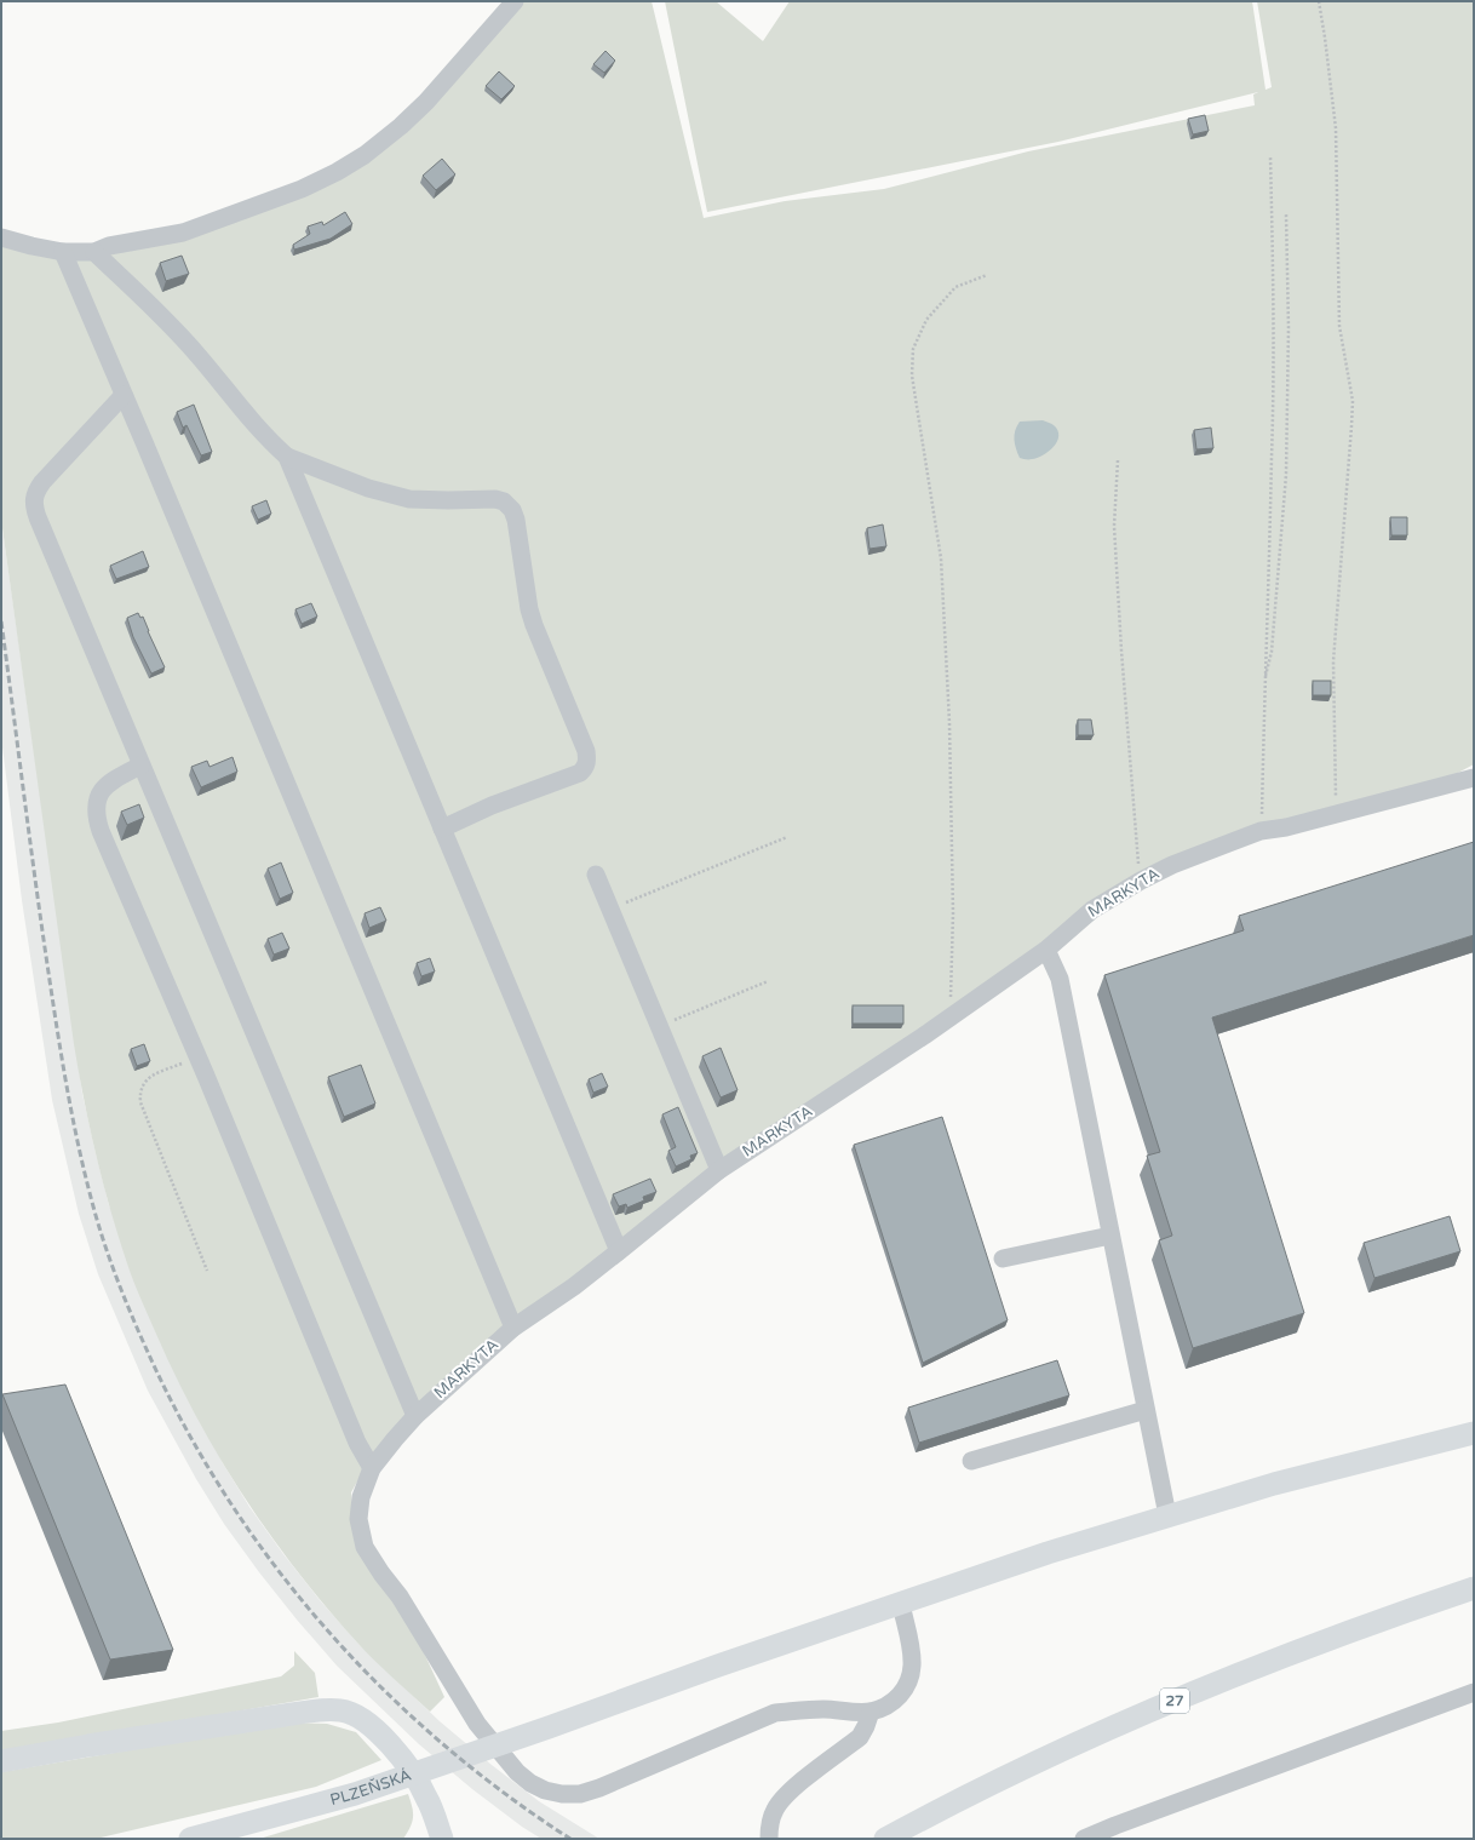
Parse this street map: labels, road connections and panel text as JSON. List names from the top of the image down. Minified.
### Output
{"streets":{"main road":["27","PLZEŇSKÁ"],"street":["MARKYTA"]}}
